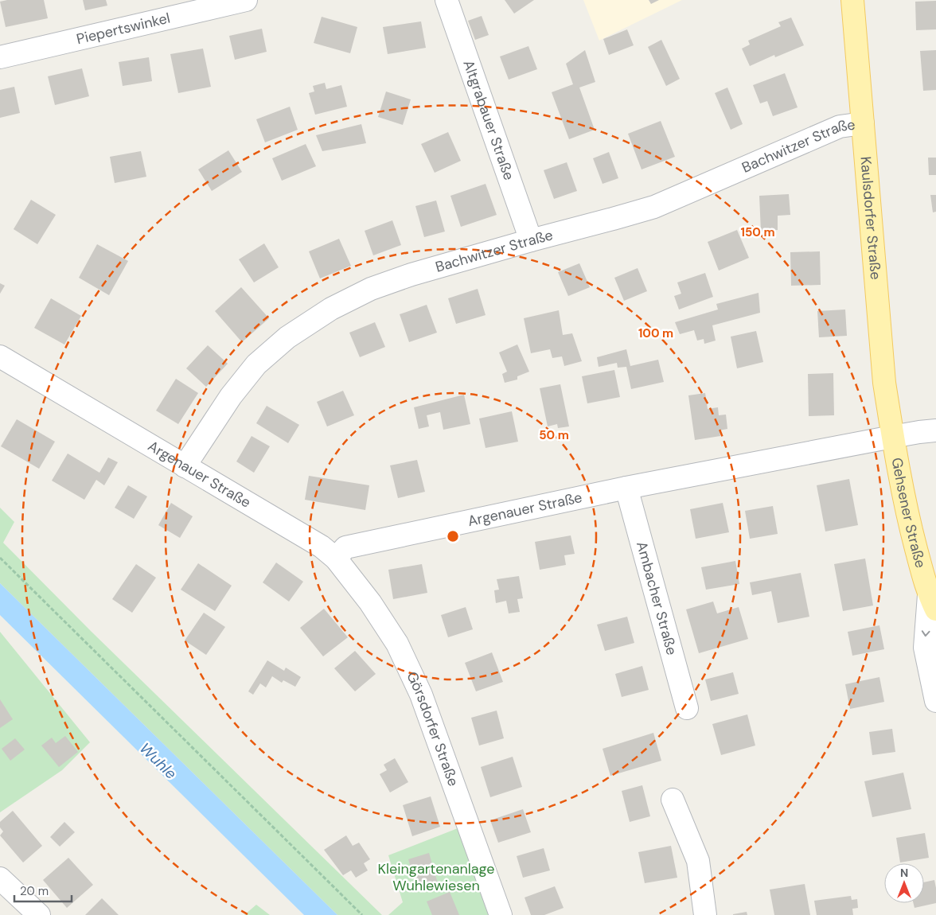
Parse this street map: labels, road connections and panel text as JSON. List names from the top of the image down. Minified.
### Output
{"streets":{"main road":["Kaulsdorfer Straße","Gehsener Straße"],"street":["Piepertswinkel","Altgrabauer Straße","Bachwitzer Straße","Argenauer Straße","Ambacher Straße","Görsdorfer Straße"]},"crossings":[["Altgrabauer Straße","Bachwitzer Straße"],["Bachwitzer Straße","Kaulsdorfer Straße"],["Bachwitzer Straße","Argenauer Straße"],["Kaulsdorfer Straße","Argenauer Straße"],["Kaulsdorfer Straße","Gehsener Straße"],["Argenauer Straße","Gehsener Straße"],["Argenauer Straße","Ambacher Straße"],["Argenauer Straße","Görsdorfer Straße"]],"water":["Wuhle"],"parks":["Kleingartenanlage Wuhlewiesen"],"scale_bar":"20 m","north":"top","rings":["150 m","100 m","50 m"]}
